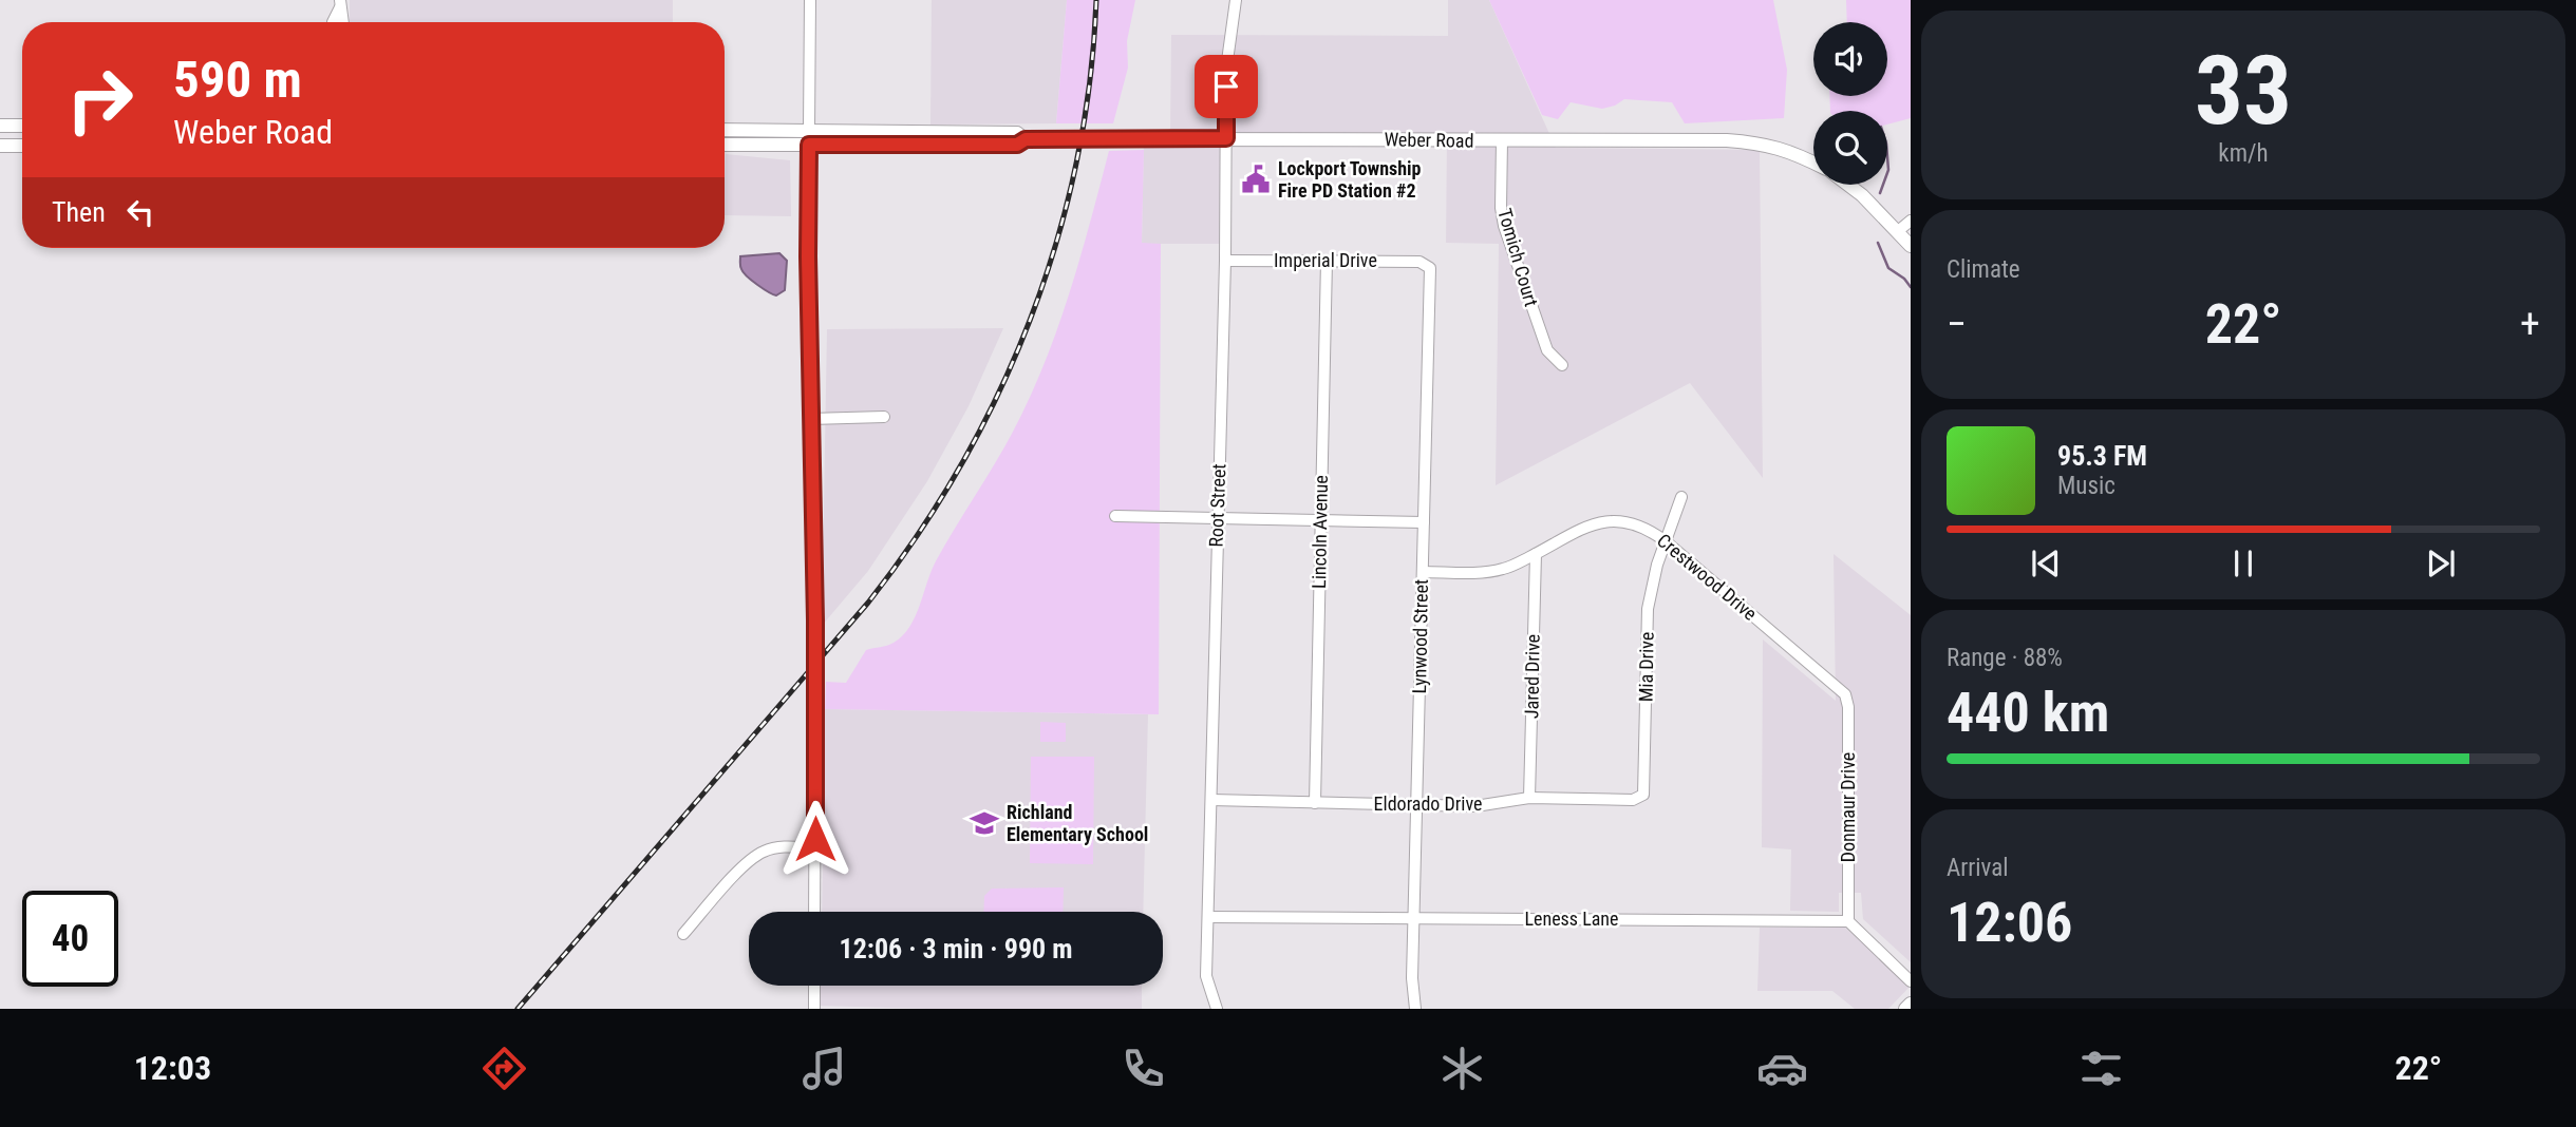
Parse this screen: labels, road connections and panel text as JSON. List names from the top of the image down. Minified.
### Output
{"streets":{"main road":["Weber Road"],"street":["Tomich Court","Imperial Drive","Root Street","Lincoln Avenue","Crestwood Drive","Lynwood Street","Mia Drive","Jared Drive","Eldorado Drive","Donmaur Drive","Leness Lane"]},"crossings":[["Weber Road","Tomich Court"],["Weber Road","Root Street"],["Imperial Drive","Root Street"],["Imperial Drive","Lincoln Avenue"],["Imperial Drive","Lynwood Street"],["Root Street","Eldorado Drive"],["Root Street","Leness Lane"],["Lincoln Avenue","Eldorado Drive"],["Crestwood Drive","Lynwood Street"],["Crestwood Drive","Mia Drive"],["Crestwood Drive","Jared Drive"],["Crestwood Drive","Donmaur Drive"],["Lynwood Street","Eldorado Drive"],["Lynwood Street","Leness Lane"],["Mia Drive","Eldorado Drive"],["Jared Drive","Eldorado Drive"],["Donmaur Drive","Leness Lane"]],"places":{"public building":["Lockport Township Fire PD Station #2"],"school or university":["Richland Elementary School"]},"page":{"tile":[["33","km/h"],"Climate",["Range · 88%","440 km"],["Arrival","12:06"]],"turn":["590 m","Weber Road"],"then":"Then","heat":["−","22°","+"],"song":["95.3 FM","Music"],"limit":"40","trip":"12:06 · 3 min · 990 m","tabs":["12:03","22°"]}}
